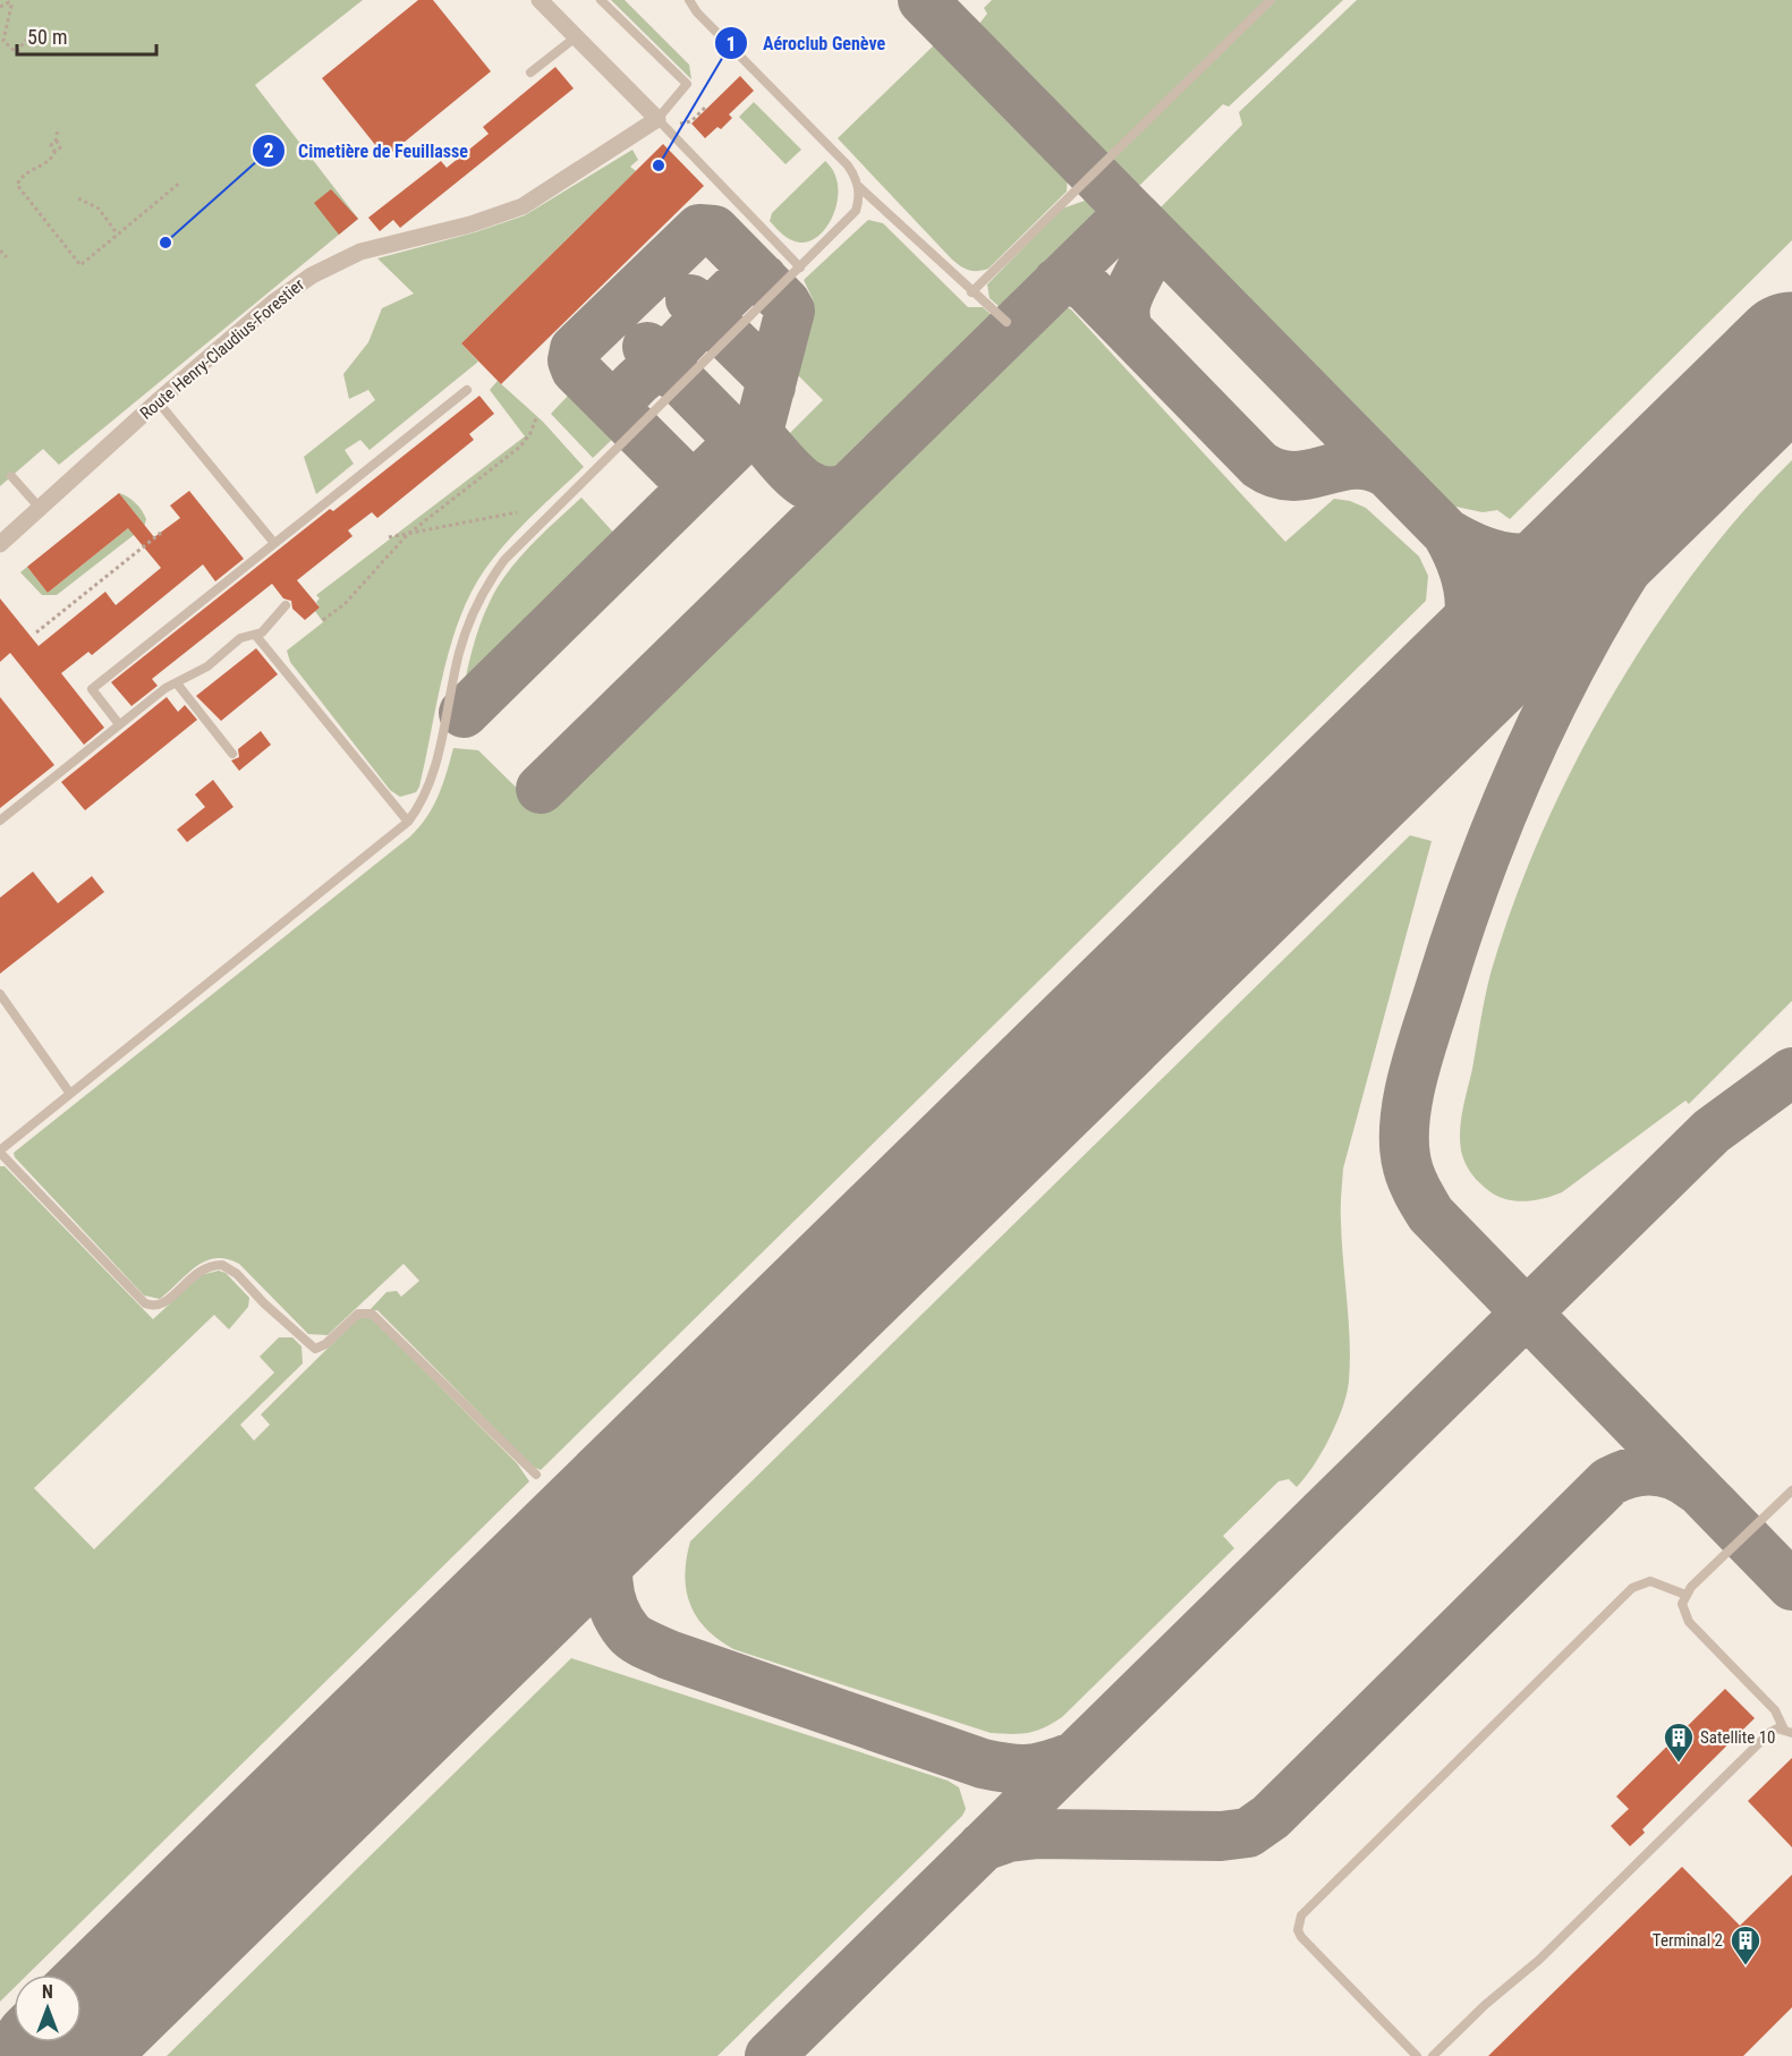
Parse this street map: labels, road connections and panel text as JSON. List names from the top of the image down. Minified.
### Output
{"streets":{"street":["Route Henry-Claudius-Forestier"]},"places":{"other":["Aéroclub Genève","Cimetière de Feuillasse"],"building":["Satellite 10","Terminal 2"]},"scale_bar":"50 m","north":"top"}
